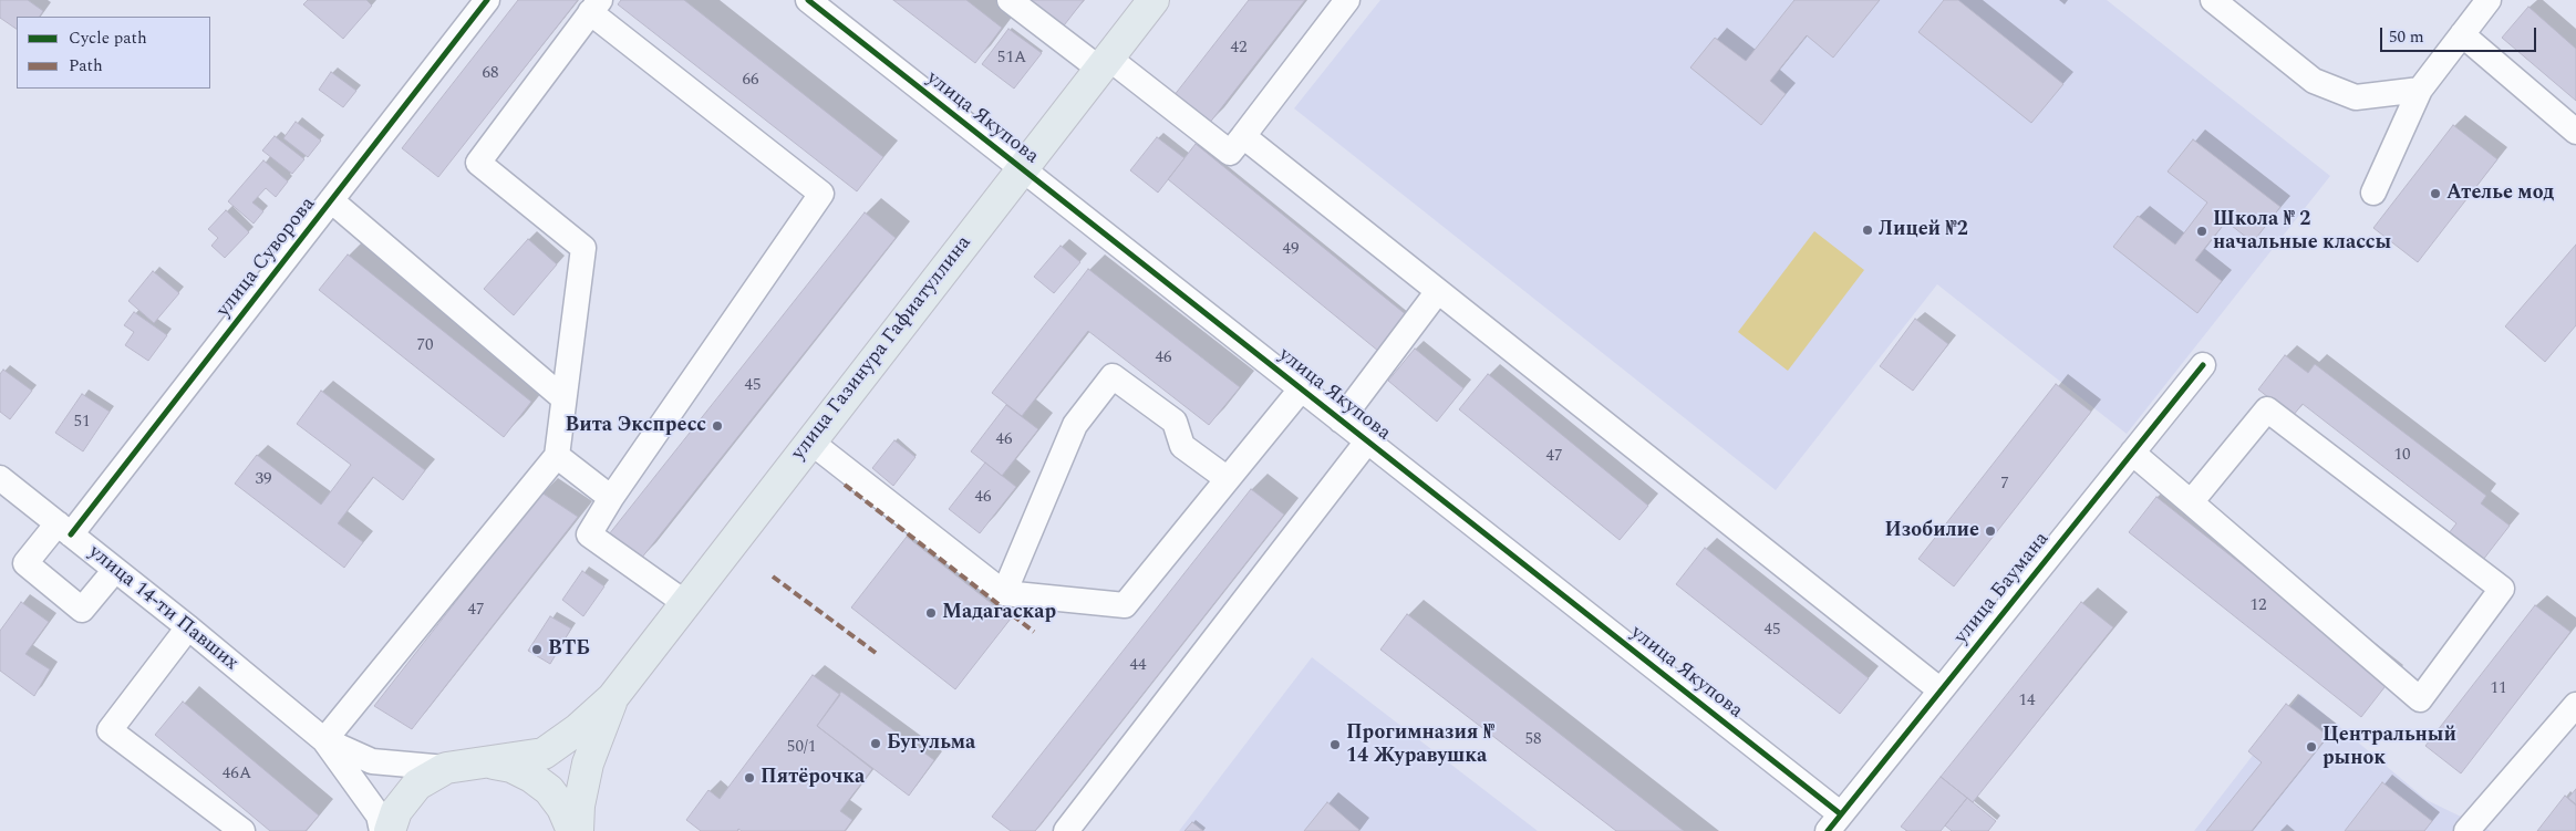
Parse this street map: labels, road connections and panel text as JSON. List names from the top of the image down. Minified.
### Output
{"streets":{"main road":["улица Газинура Гафиатуллина"],"street":["улица Якупова","улица Суворова","улица Баумана","улица 14-ти Павших"]},"crossings":[["улица Якупова","улица Газинура Гафиатуллина"],["улица Якупова","улица Баумана"],["улица Суворова","улица 14-ти Павших"]],"places":["Ателье мод","Лицей №2","Школа № 2 начальные классы","Вита Экспресс","Изобилие","Мадагаскар","ВТБ","Бугульма","Прогимназия № 14 Журавушка","Центральный рынок","Пятёрочка"],"house_numbers":["42","51А","68","66","49","70","46","45","51","46","10","47","39","7","46","12","47","45","44","11","14","58","50/1","46А"],"legend":["Cycle path","Path"],"scale_bar":"50 m"}
